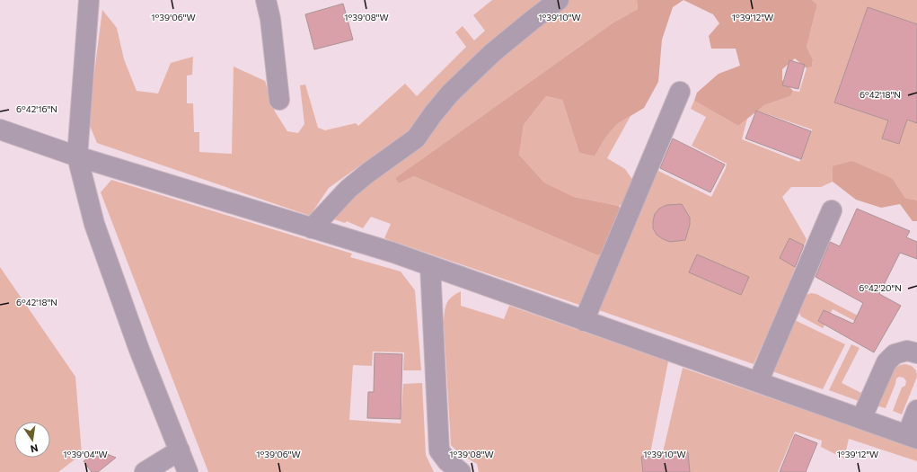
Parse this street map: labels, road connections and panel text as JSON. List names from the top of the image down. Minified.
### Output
{"north":"bottom","coordinates":["1°39'06\"W","1°39'08\"W","1°39'10\"W","1°39'12\"W","6°42'18\"N","6°42'16\"N","6°42'20\"N","1°39'04\"W"]}
